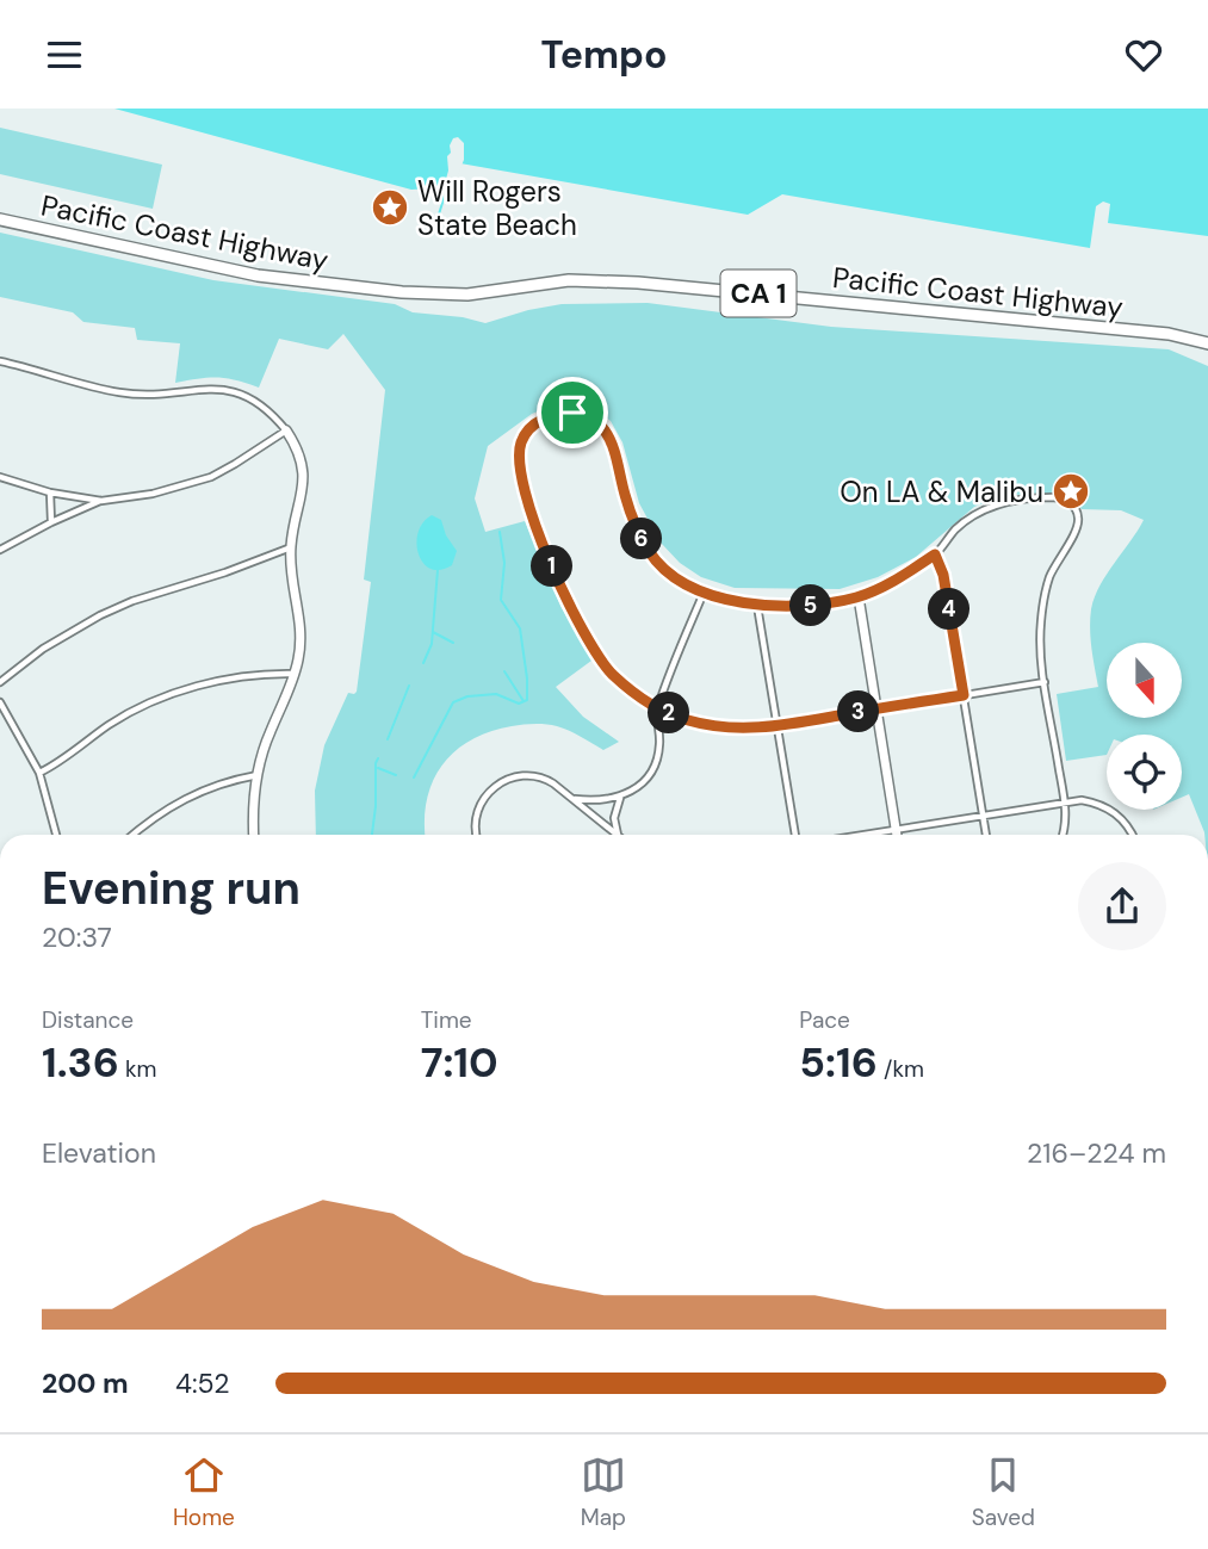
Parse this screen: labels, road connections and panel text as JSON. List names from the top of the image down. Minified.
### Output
{"streets":{"highway":["Pacific Coast Highway","CA 1"]},"places":{"place":["Will Rogers State Beach","On LA & Malibu"]},"north":"bottom","page":{"header":"Tempo","pins":["6","1","5","4","3","2"],"heading":["Evening run","20:37"],"stats":[["Distance","1.36 km"],["Time","7:10"],["Pace","5:16 /km"]],"chart":["Elevation","216–224 m"],"list":[{"name":"200 m","note":"4:52"}],"tabs":["Home","Map","Saved"]}}
